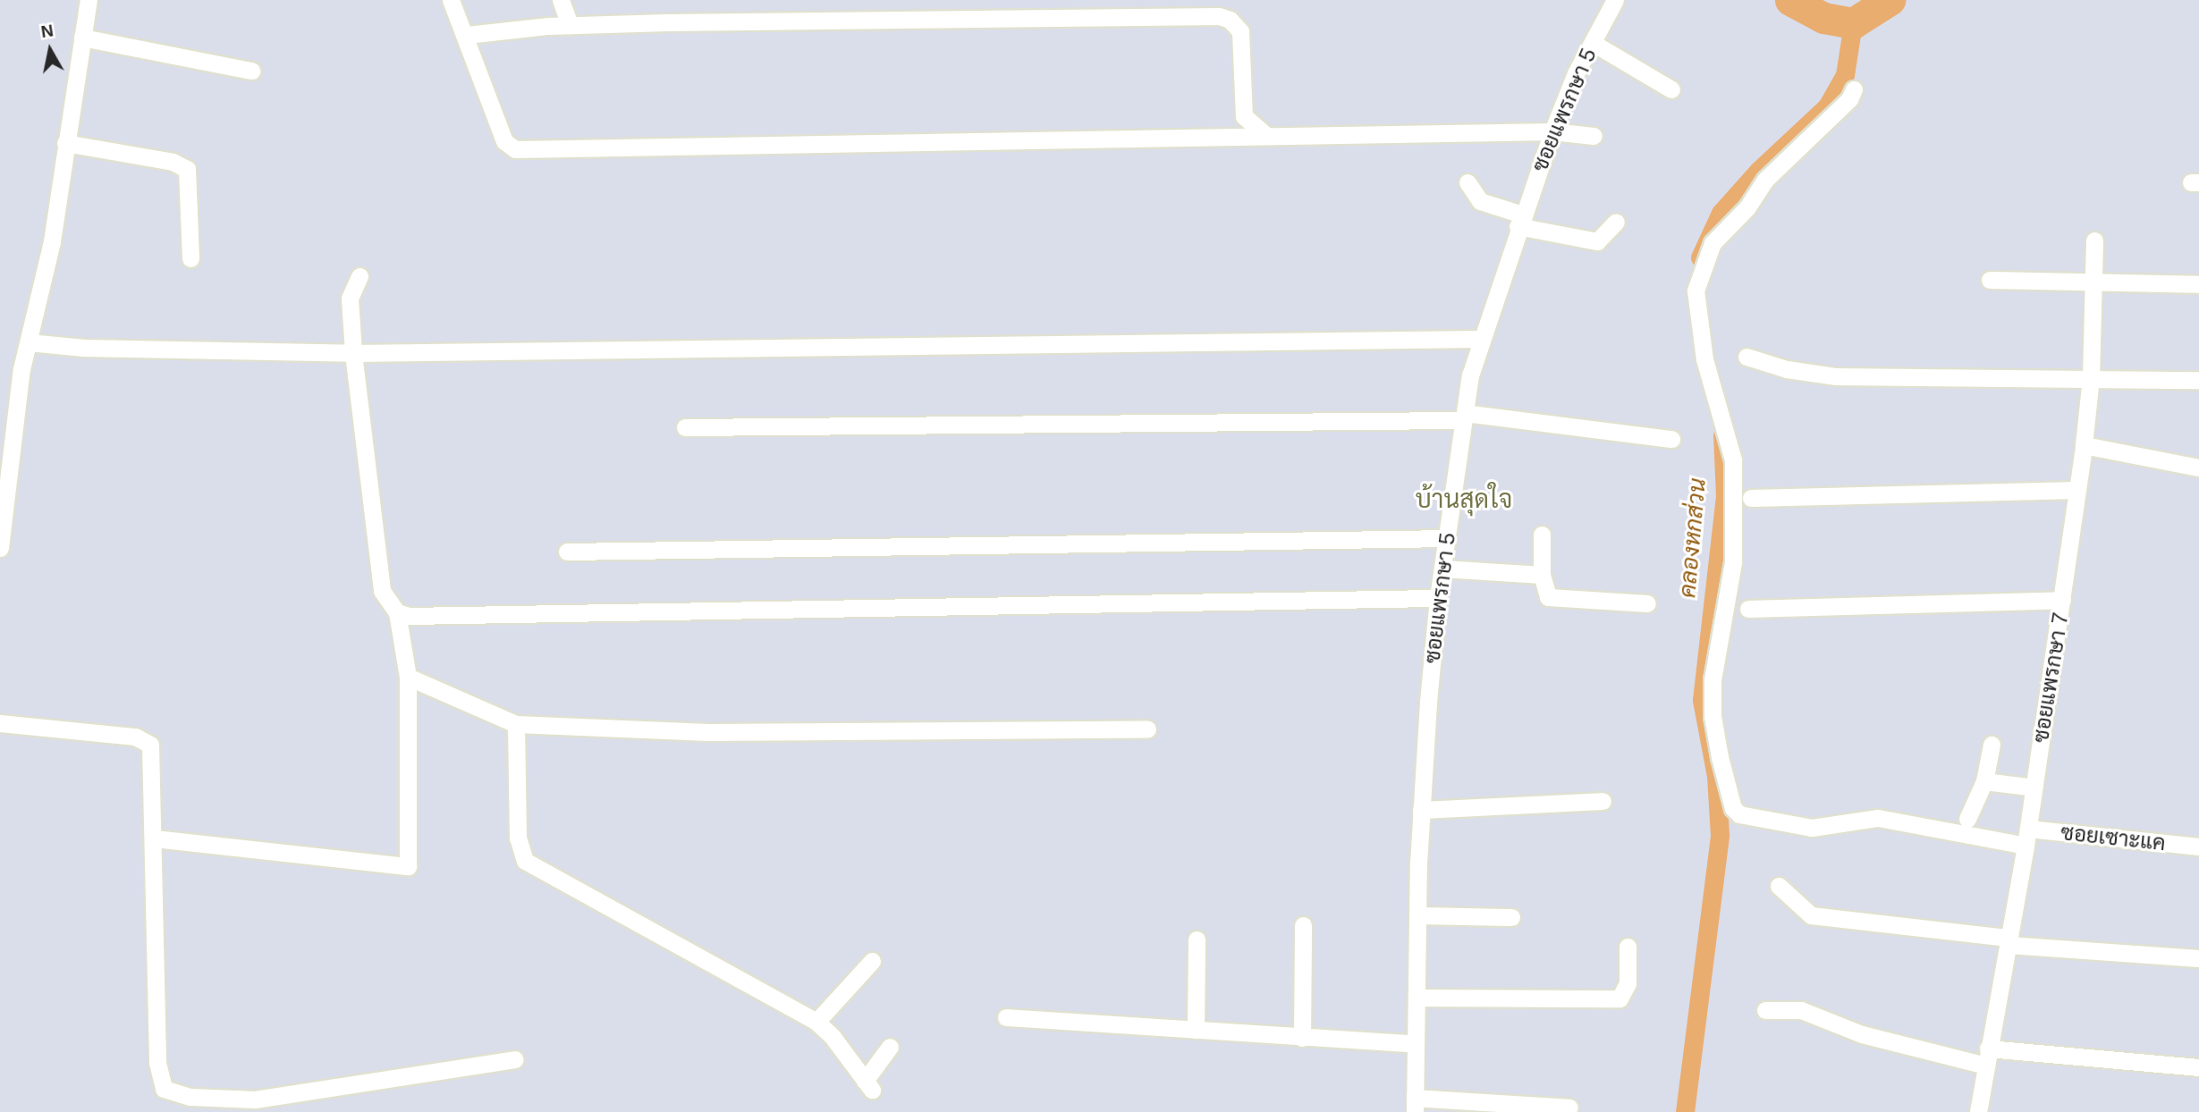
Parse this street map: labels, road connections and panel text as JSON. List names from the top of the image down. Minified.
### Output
{"streets":{"street":["ซอยแพรกษา 5","ซอยแพรกษา 7","ซอยเซาะแค"]},"crossings":[["ซอยแพรกษา 7","ซอยเซาะแค"]],"districts":["บ้านสุดใจ"],"water":["คลองหกส่วน"],"north":"top"}
